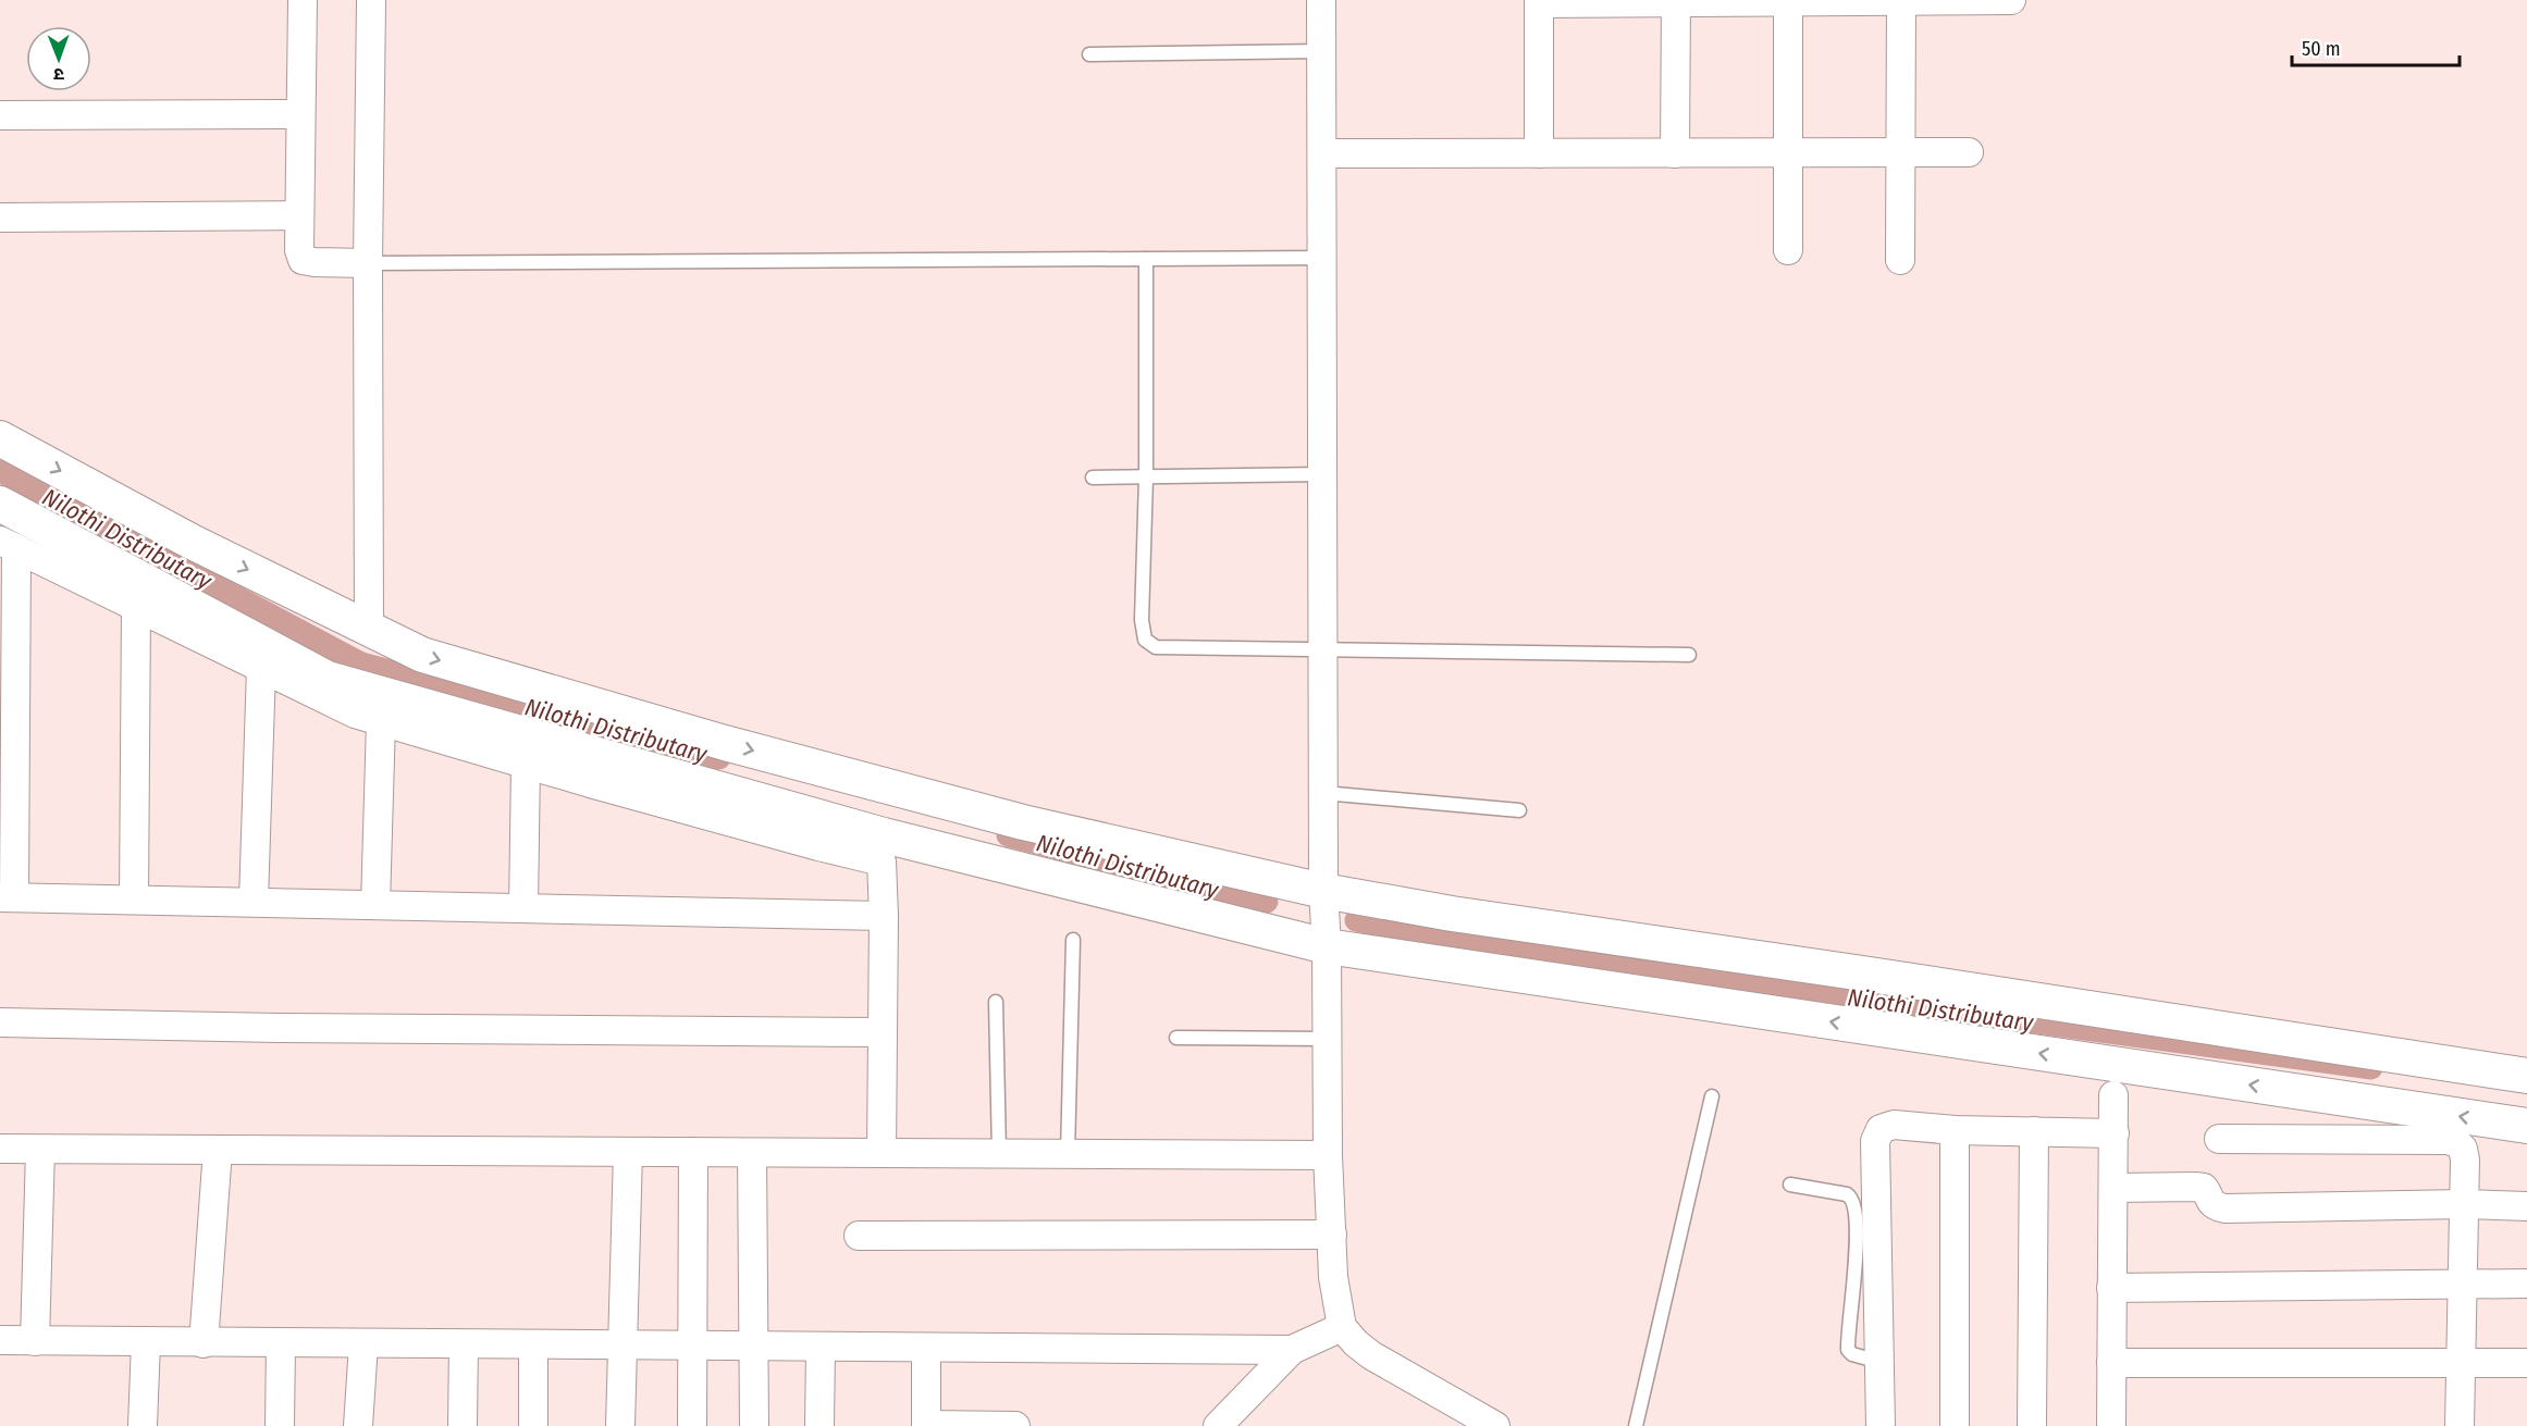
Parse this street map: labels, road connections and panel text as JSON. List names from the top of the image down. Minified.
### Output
{"water":["Nilothi Distributary"],"scale_bar":"50 m","north":"bottom"}
